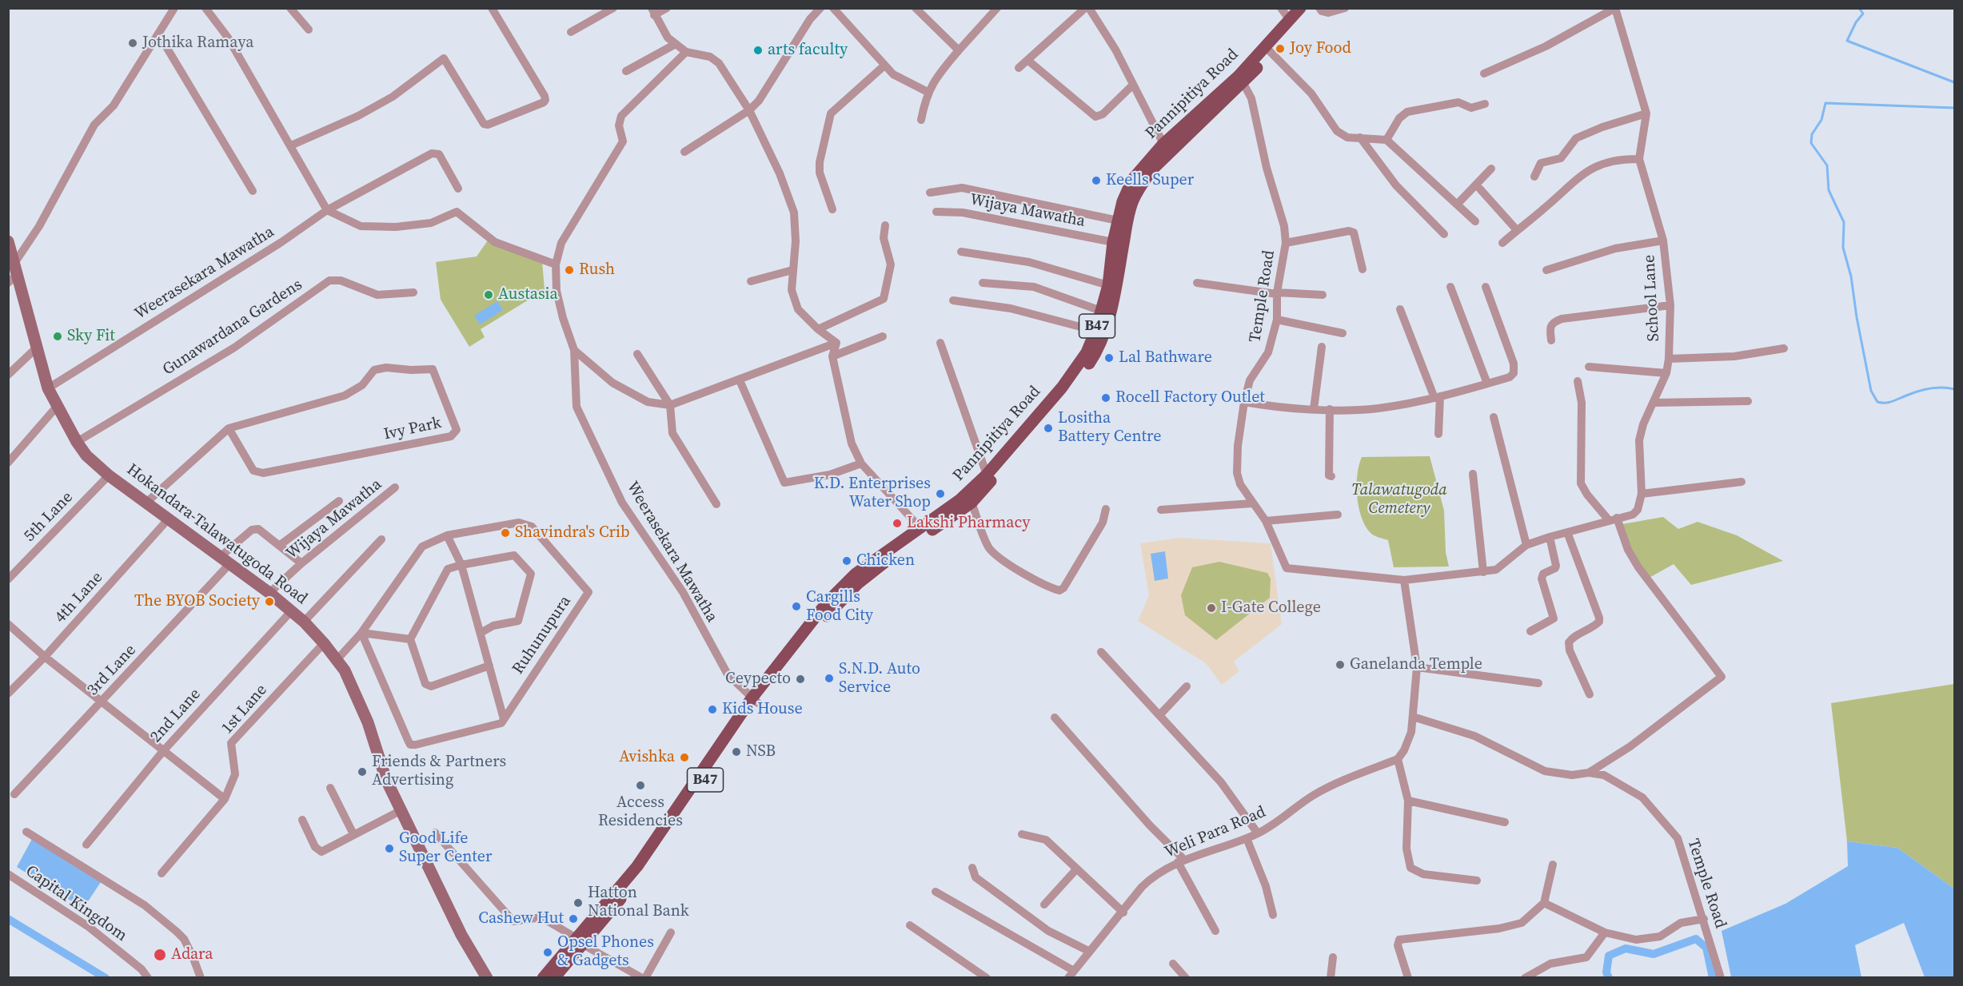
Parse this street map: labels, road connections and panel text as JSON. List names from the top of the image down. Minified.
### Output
{"streets":{"main road":["Pannipitiya Road","B47","Hokandara-Talawatugoda Road"],"street":["Wijaya Mawatha","Weerasekara Mawatha","Temple Road","School Lane","Gunawardana Gardens","Ivy Park","5th Lane","4th Lane","Ruhunupura","3rd Lane","1st Lane","2nd Lane","Weli Para Road","Capital Kingdom"]},"crossings":[["Pannipitiya Road","Wijaya Mawatha"],["Pannipitiya Road","Weerasekara Mawatha"],["Pannipitiya Road","Temple Road"],["Wijaya Mawatha","Hokandara-Talawatugoda Road"],["Wijaya Mawatha","3rd Lane"],["Weerasekara Mawatha","Hokandara-Talawatugoda Road"],["Temple Road","School Lane"],["Gunawardana Gardens","Hokandara-Talawatugoda Road"],["Ivy Park","Hokandara-Talawatugoda Road"],["5th Lane","Hokandara-Talawatugoda Road"],["Hokandara-Talawatugoda Road","4th Lane"],["Hokandara-Talawatugoda Road","Ruhunupura"],["Hokandara-Talawatugoda Road","3rd Lane"],["Hokandara-Talawatugoda Road","1st Lane"],["Hokandara-Talawatugoda Road","2nd Lane"]],"parks":["Talawatugoda Cemetery"],"places":["Jothika Ramaya","Joy Food","arts faculty","Keells Super","Rush","Austasia","Sky Fit","Lal Bathware","Rocell Factory Outlet","Lositha Battery Centre","K.D. Enterprises Water Shop","Lakshi Pharmacy","Shavindra's Crib","Chicken","The BYOB Society","Cargills Food City","I-Gate College","Ganelanda Temple","S.N.D. Auto Service","Ceypecto","Kids House","NSB","Avishka","Friends & Partners Advertising","Access Residencies","Good Life Super Center","Hatton National Bank","Cashew Hut","Opsel Phones & Gadgets","Adara"]}
